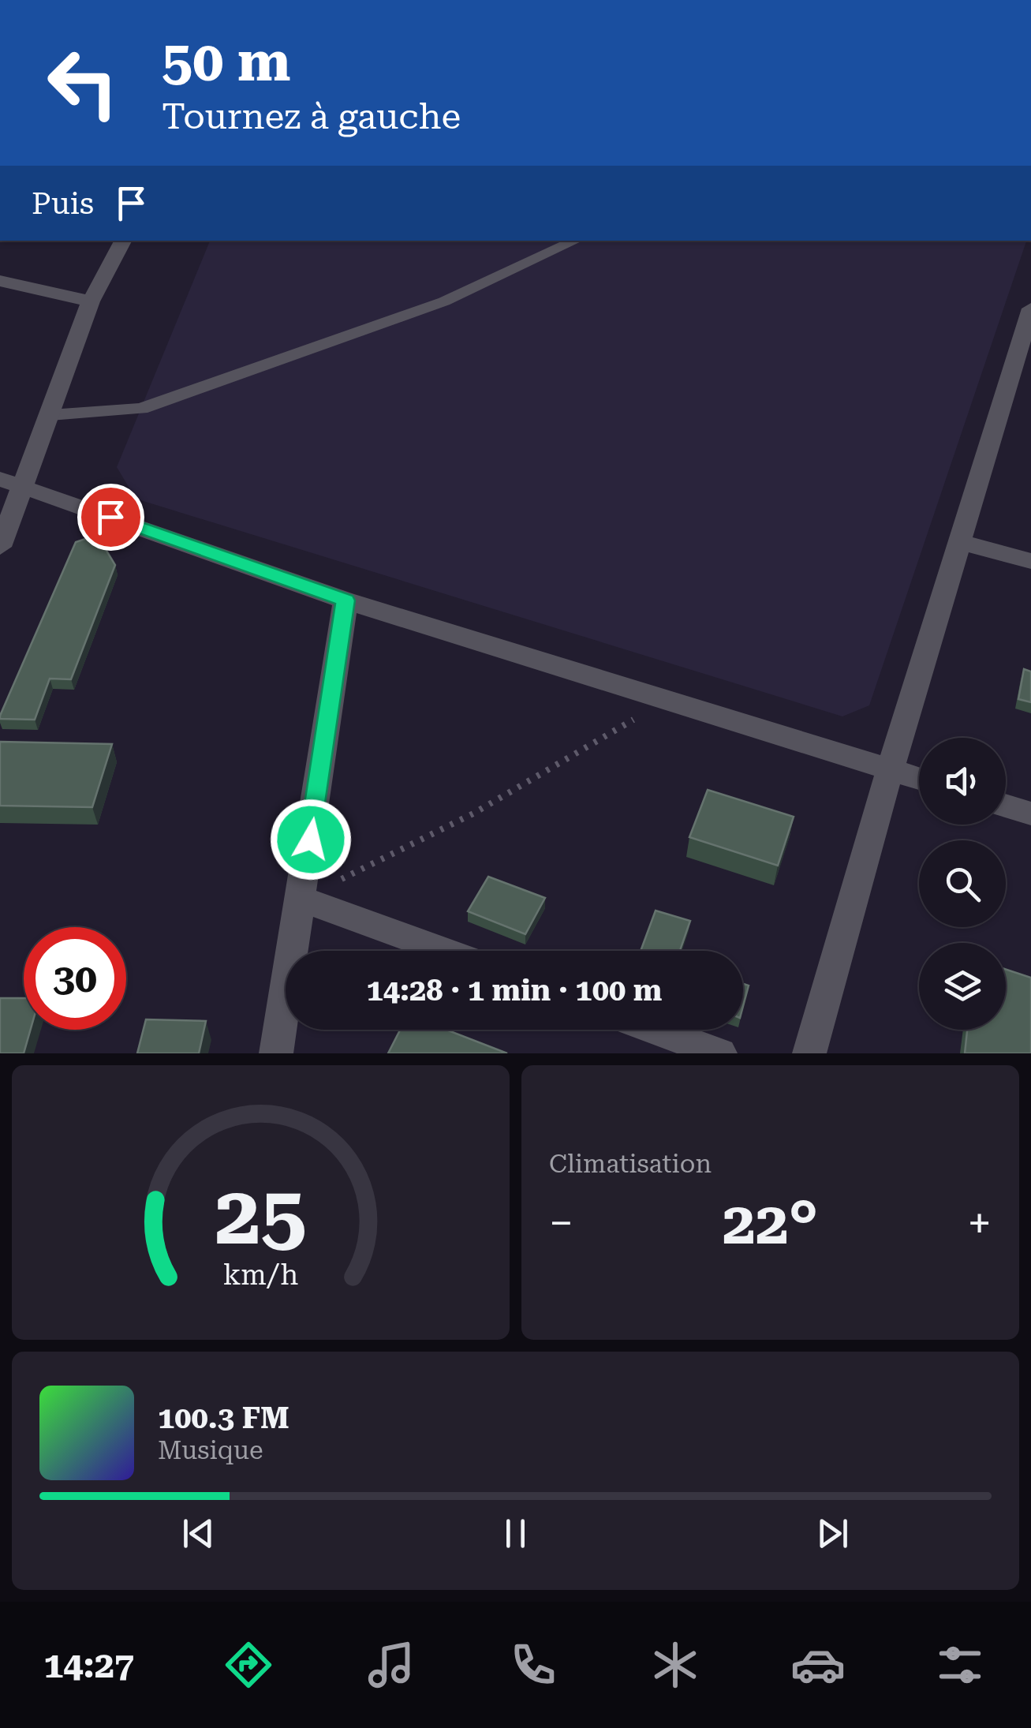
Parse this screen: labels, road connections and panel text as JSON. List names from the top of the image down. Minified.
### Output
{"page":{"turn":["50 m","Tournez à gauche"],"then":"Puis","limit":"30","trip":"14:28 · 1 min · 100 m","tile":"Climatisation","heat":["−","22°","+"],"song":["100.3 FM","Musique"],"tabs":"14:27","gauge":["25","km/h"]}}
